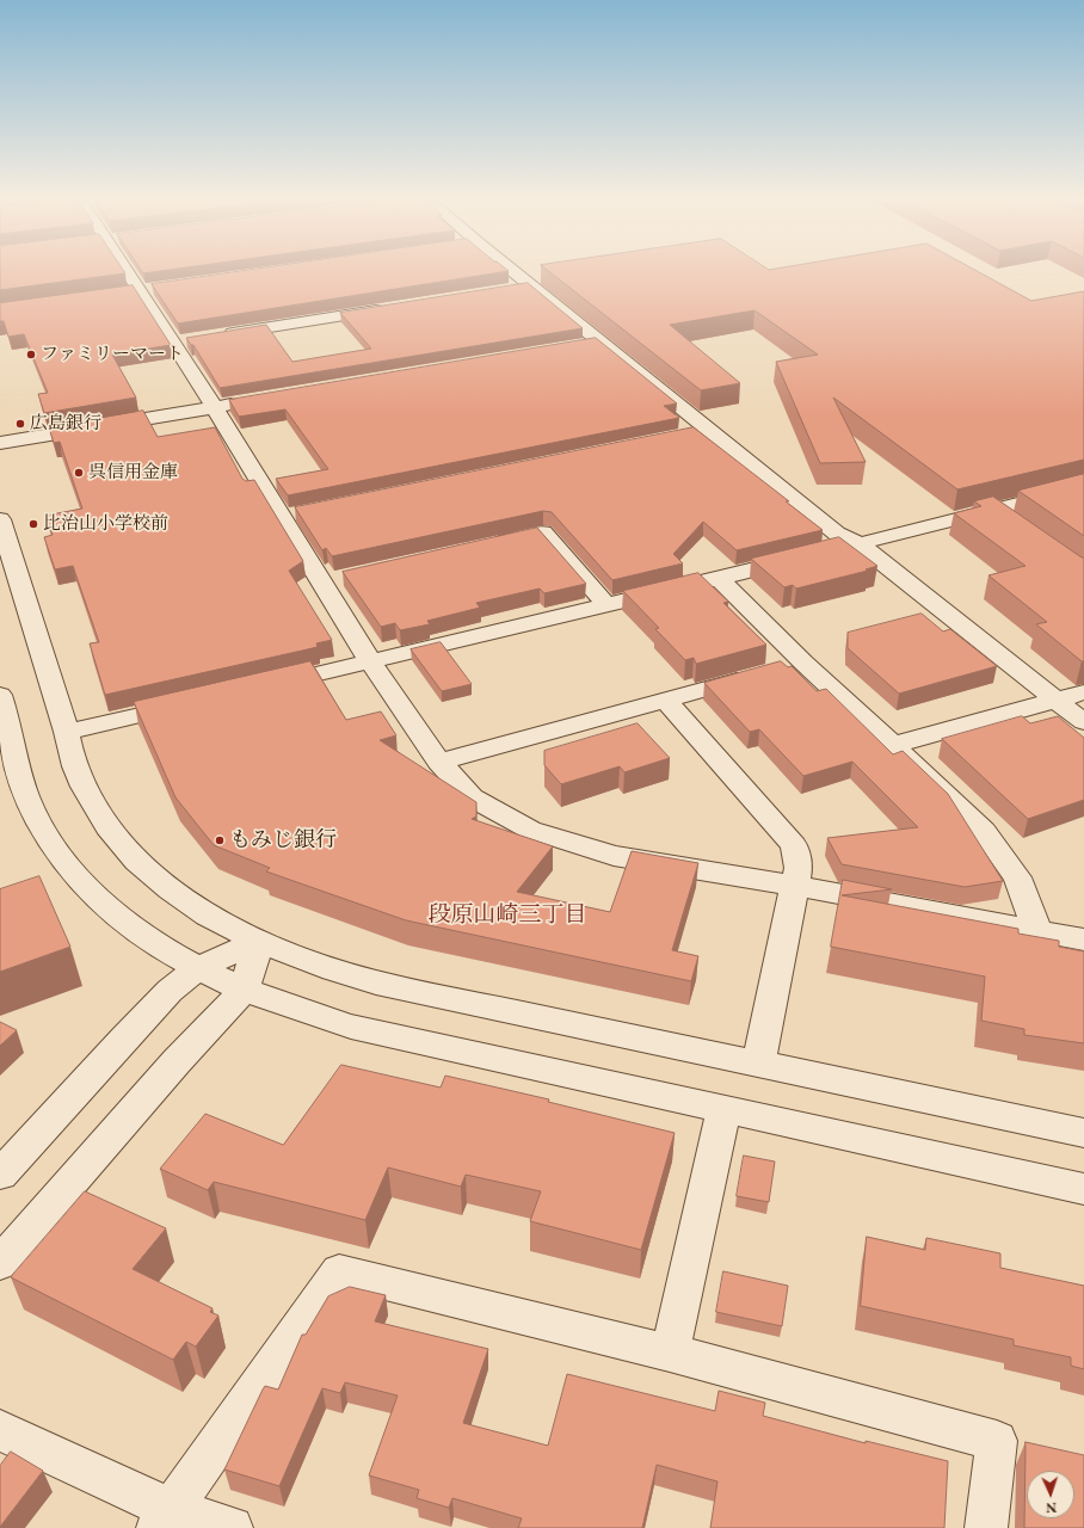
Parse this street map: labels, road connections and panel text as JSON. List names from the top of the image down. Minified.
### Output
{"districts":["段原山崎三丁目"],"places":["ファミリーマート","広島銀行","呉信用金庫","比治山小学校前","もみじ銀行"],"north":"bottom"}
